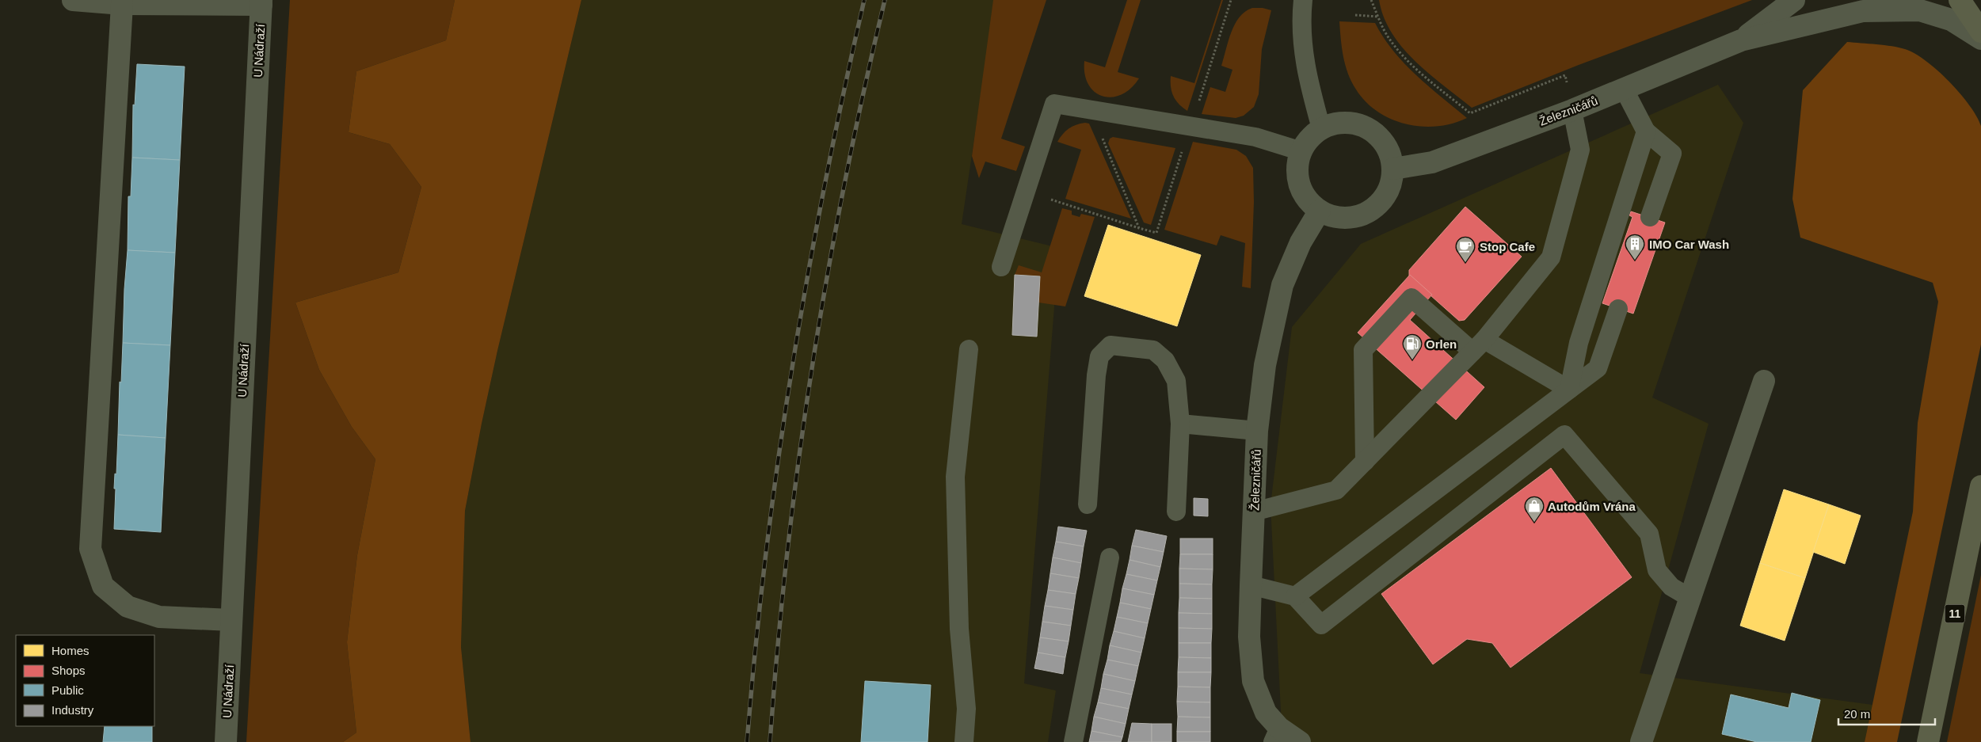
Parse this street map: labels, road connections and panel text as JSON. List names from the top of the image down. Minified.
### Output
{"streets":{"highway":["11"],"street":["U Nádraží","Železničářů"]},"places":{"building":["IMO Car Wash"],"cafe":["Stop Cafe"],"fuel station":["Orlen"],"shop":["Autodům Vrána"]},"legend":["Homes","Shops","Public","Industry"],"scale_bar":"20 m"}
